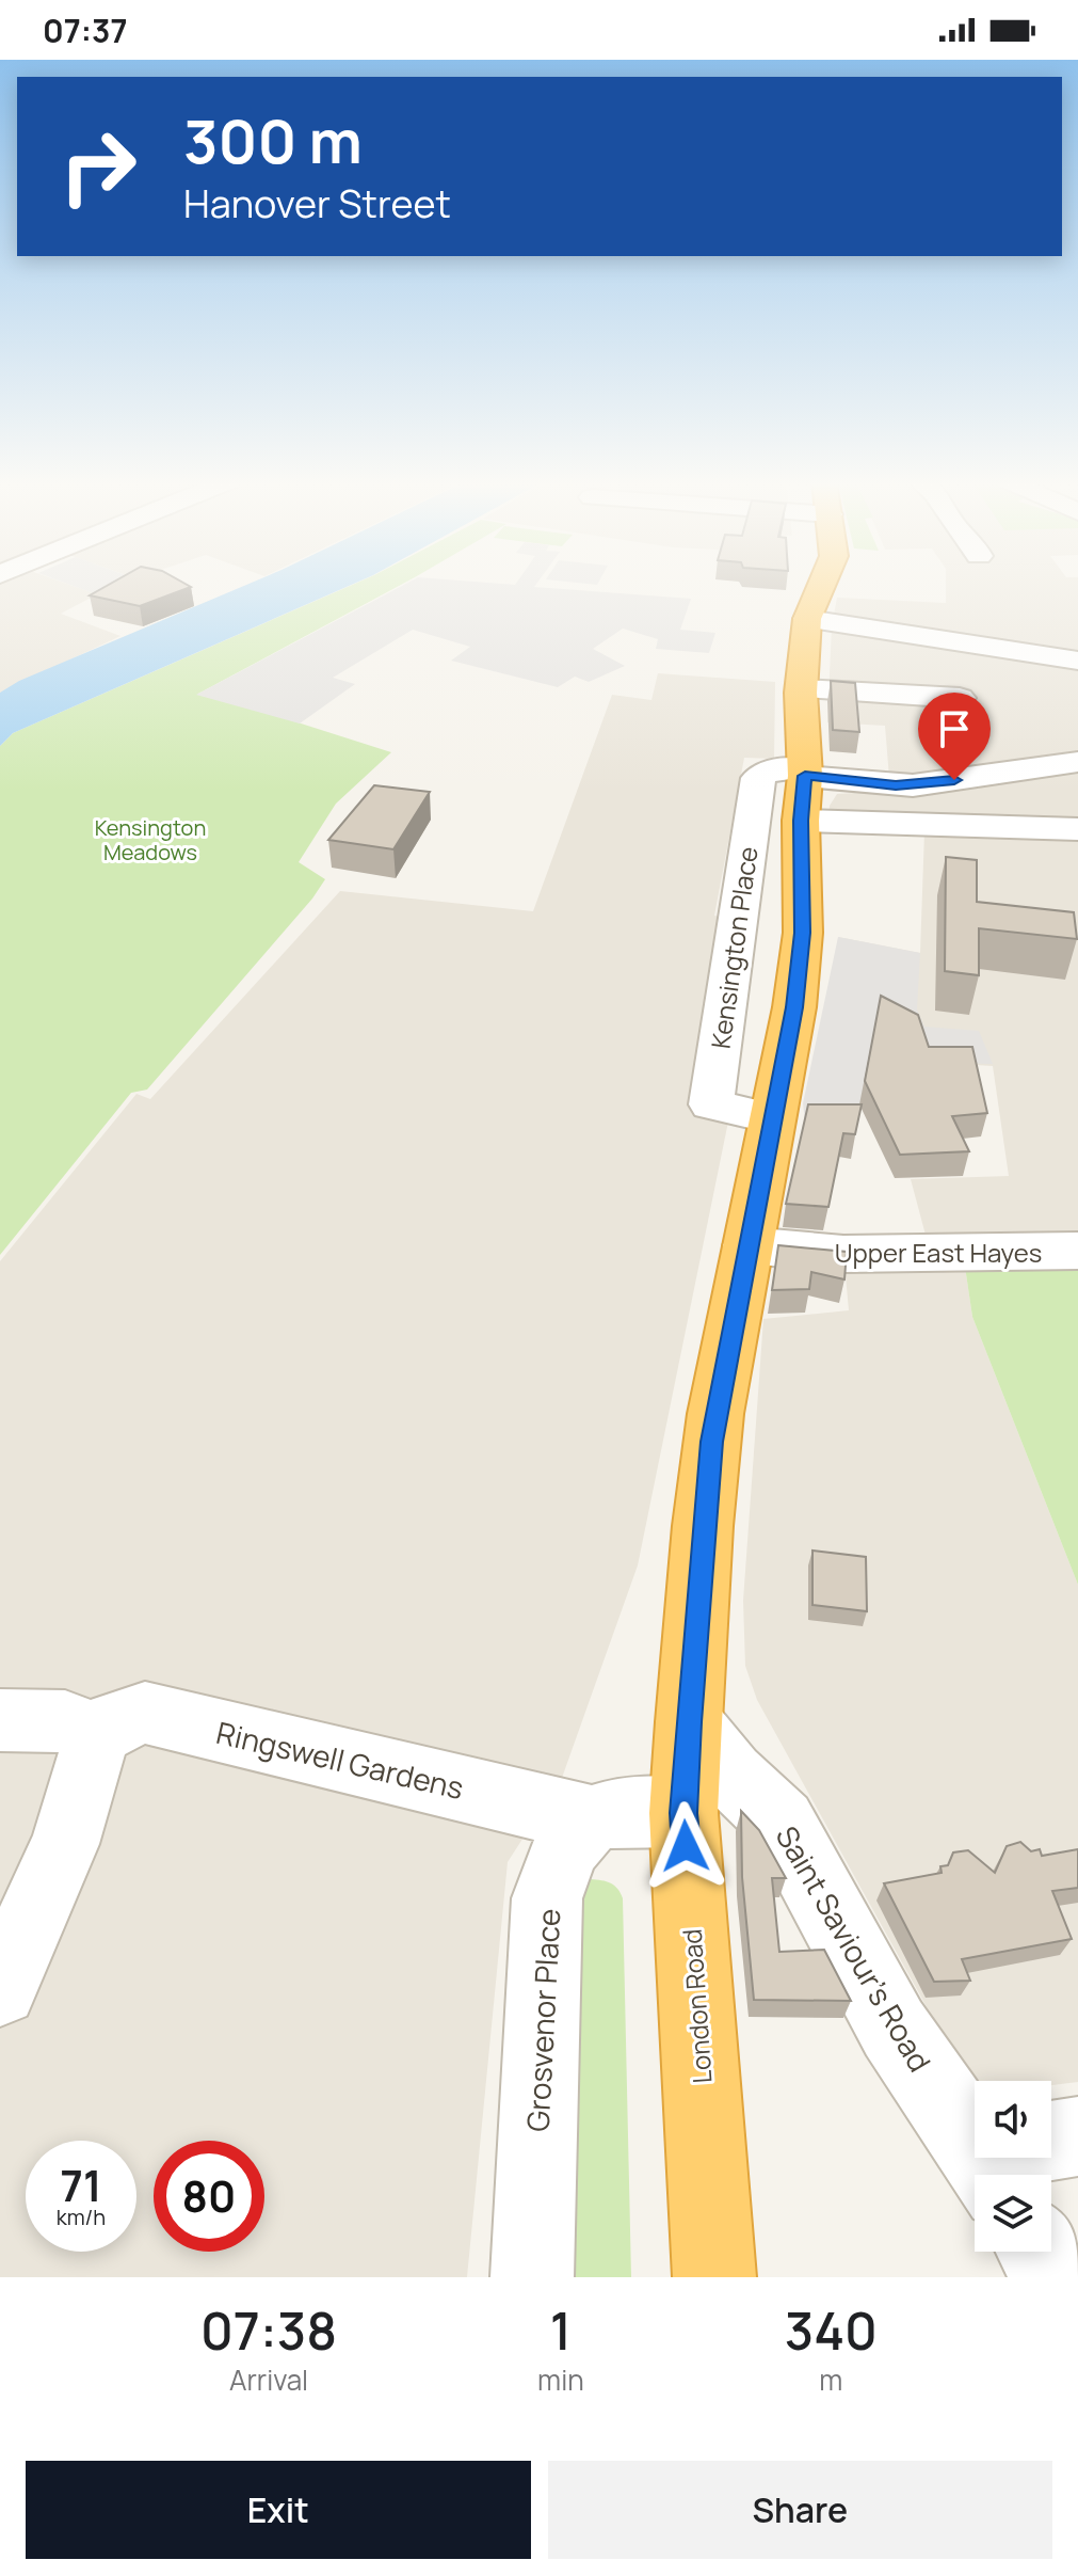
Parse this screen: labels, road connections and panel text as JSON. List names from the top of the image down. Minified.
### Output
{"streets":{"highway":["London Road"],"street":["Kensington Place","Upper East Hayes","Ringswell Gardens","Saint Saviour's Road","Grosvenor Place"]},"crossings":[["Kensington Place","London Road"],["Upper East Hayes","London Road"],["Ringswell Gardens","Grosvenor Place"],["Saint Saviour's Road","London Road"]],"parks":["Kensington Meadows"],"page":{"status":"07:37","turn":["300 m","Hanover Street"],"speed":"71 km/h","limit":"80","eta":["07:38","Arrival","1","min","340","m"],"buttons":["Exit","Share"]}}
